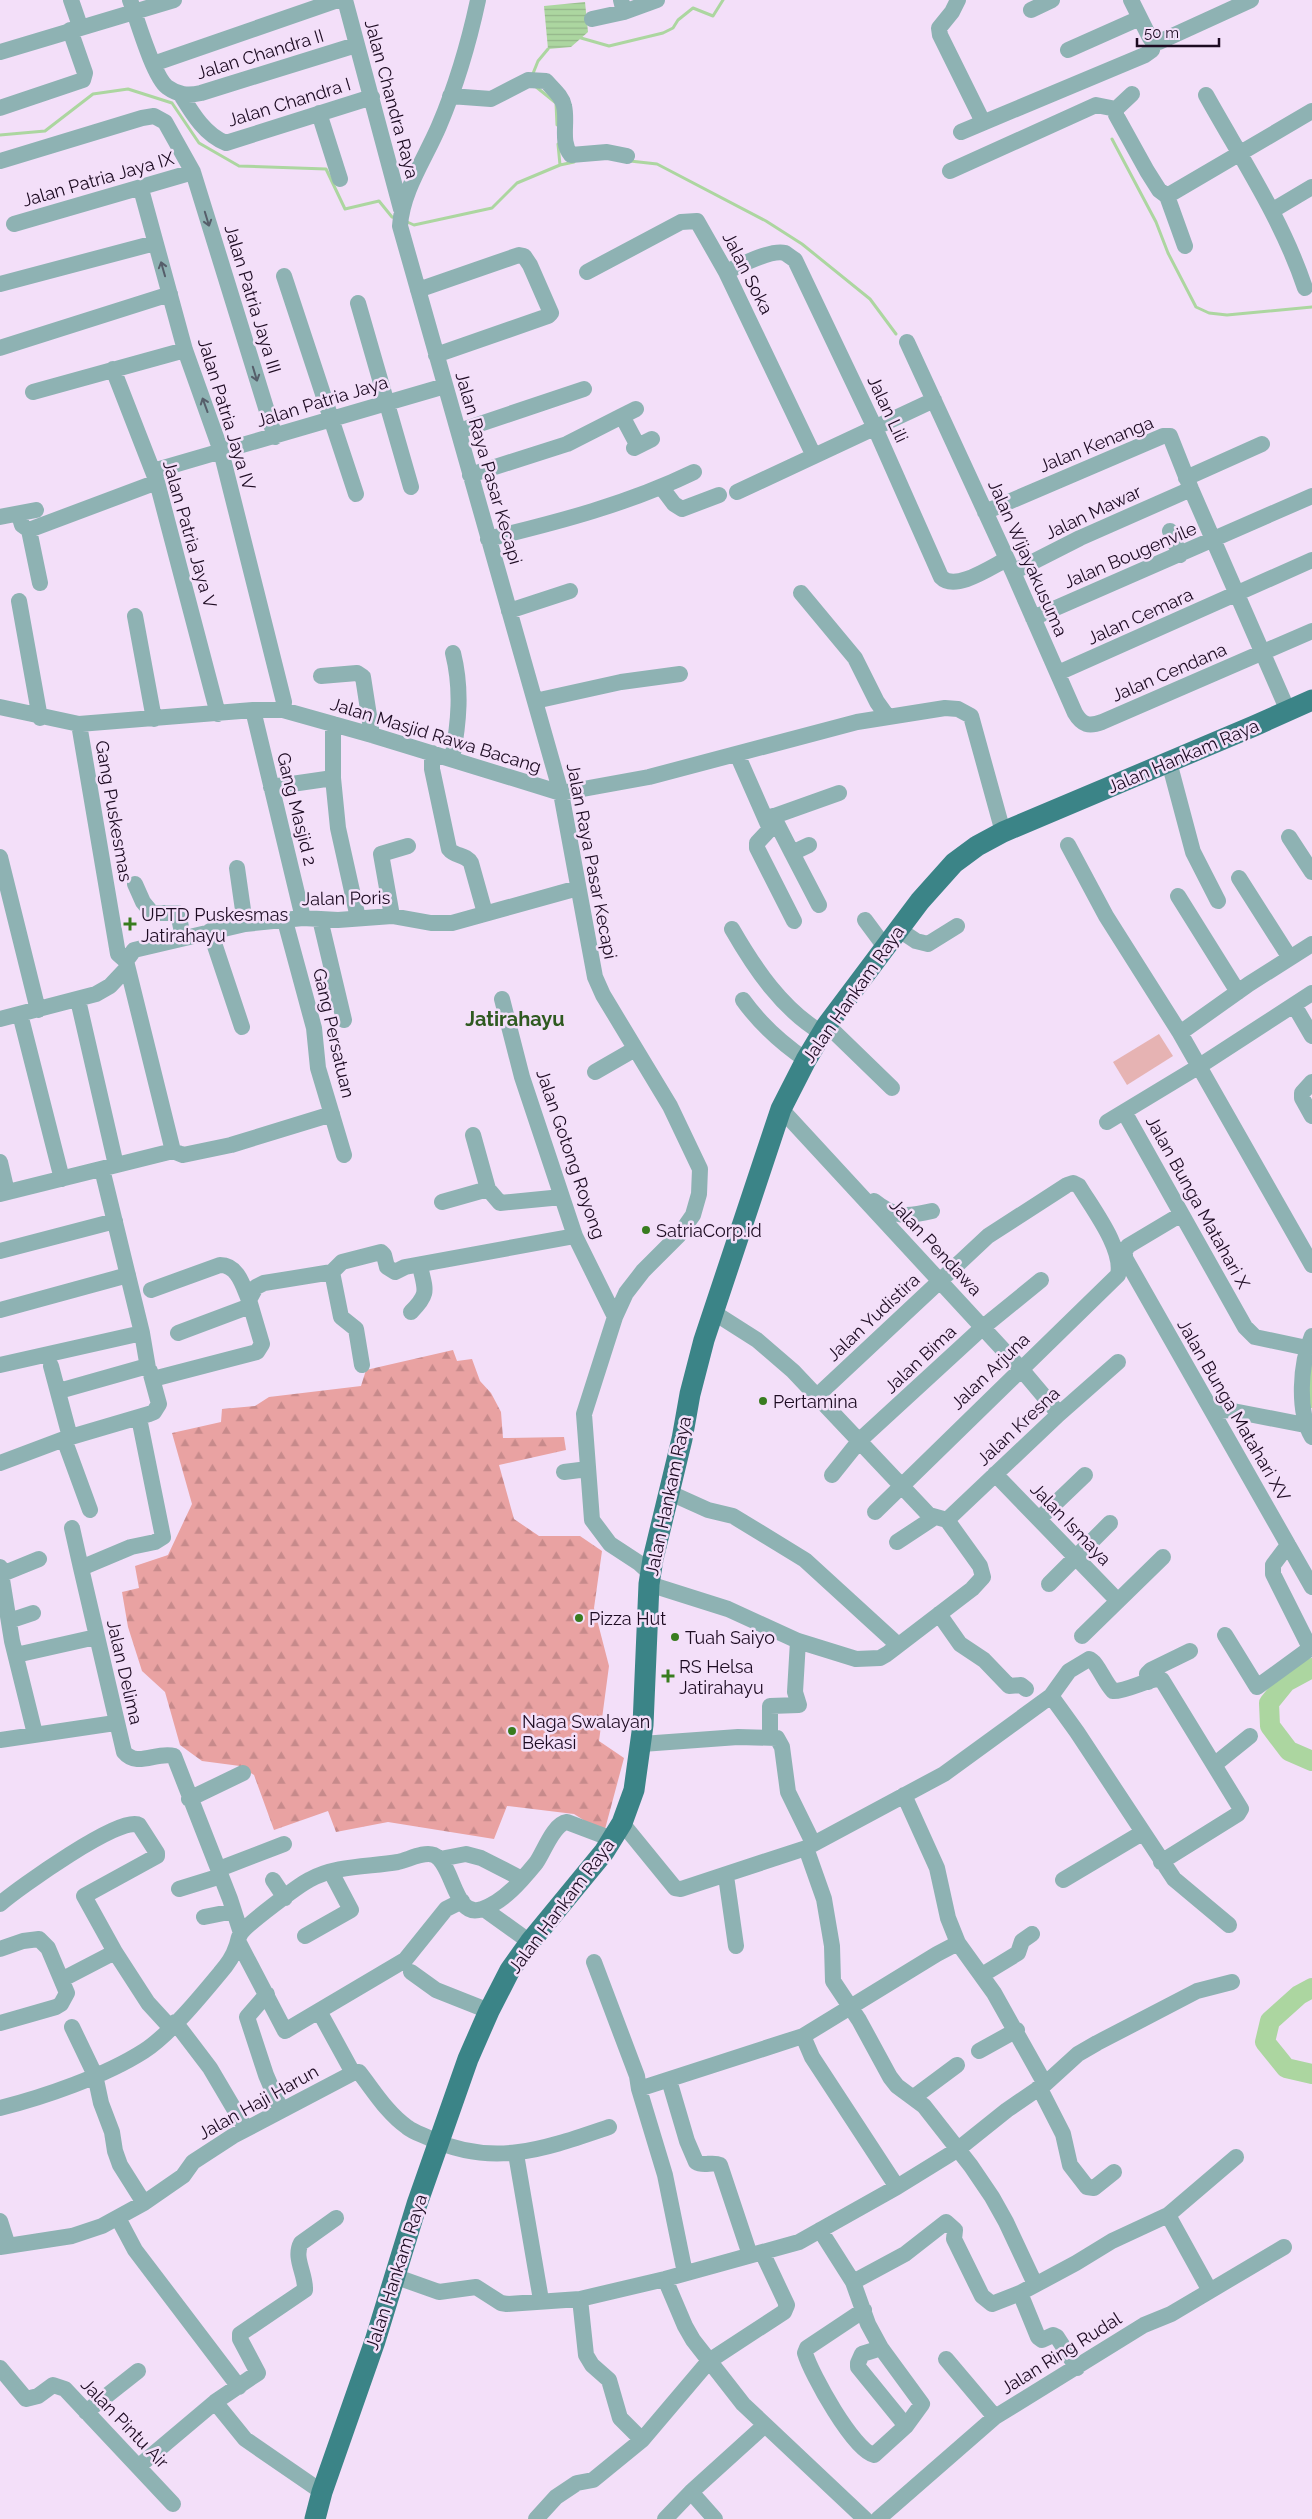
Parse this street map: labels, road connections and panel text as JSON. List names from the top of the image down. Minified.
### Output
{"streets":{"main road":["Jalan Hankam Raya"],"street":["Jalan Chandra II","Jalan Chandra Raya","Jalan Chandra I","Jalan Patria Jaya IX","Jalan Soka","Jalan Patria Jaya III","Jalan Patria Jaya","Jalan Lili","Jalan Patria Jaya IV","Jalan Kenanga","Jalan Raya Pasar Kecapi","Jalan Mawar","Jalan Patria Jaya V","Jalan Bougenvile","Jalan Wijayakusuma","Jalan Cemara","Jalan Cendana","Jalan Masjid Rawa Bacang","Gang Masjid 2","Gang Puskesmas","Jalan Poris","Gang Persatuan","Jalan Gotong Royong","Jalan Bunga Matahari X","Jalan Pendawa","Jalan Yudistira","Jalan Bima","Jalan Arjuna","Jalan Bunga Matahari XV","Jalan Kresna","Jalan Ismaya","Jalan Delima","Jalan Haji Harun","Jalan Ring Rudal","Jalan Pintu Air"]},"crossings":[["Jalan Chandra II","Jalan Chandra Raya"],["Jalan Chandra II","Jalan Chandra I"],["Jalan Chandra Raya","Jalan Chandra I"],["Jalan Chandra Raya","Jalan Raya Pasar Kecapi"],["Jalan Patria Jaya IX","Jalan Patria Jaya III"],["Jalan Patria Jaya IX","Jalan Patria Jaya IV"],["Jalan Soka","Jalan Lili"],["Jalan Patria Jaya III","Jalan Patria Jaya"],["Jalan Patria Jaya","Jalan Patria Jaya IV"],["Jalan Patria Jaya","Jalan Raya Pasar Kecapi"],["Jalan Patria Jaya","Jalan Patria Jaya V"],["Jalan Lili","Jalan Mawar"],["Jalan Lili","Jalan Wijayakusuma"],["Jalan Patria Jaya IV","Jalan Masjid Rawa Bacang"],["Jalan Kenanga","Jalan Mawar"],["Jalan Kenanga","Jalan Wijayakusuma"],["Jalan Raya Pasar Kecapi","Jalan Masjid Rawa Bacang"],["Jalan Raya Pasar Kecapi","Jalan Hankam Raya"],["Jalan Raya Pasar Kecapi","Jalan Poris"],["Jalan Raya Pasar Kecapi","Jalan Gotong Royong"],["Jalan Raya Pasar Kecapi","Jalan Kresna"],["Jalan Mawar","Jalan Wijayakusuma"],["Jalan Patria Jaya V","Jalan Masjid Rawa Bacang"],["Jalan Bougenvile","Jalan Wijayakusuma"],["Jalan Wijayakusuma","Jalan Cemara"],["Jalan Wijayakusuma","Jalan Cendana"],["Jalan Masjid Rawa Bacang","Jalan Hankam Raya"],["Jalan Masjid Rawa Bacang","Gang Masjid 2"],["Jalan Masjid Rawa Bacang","Gang Puskesmas"],["Jalan Hankam Raya","Jalan Pendawa"],["Gang Masjid 2","Jalan Poris"],["Gang Puskesmas","Jalan Poris"],["Jalan Poris","Gang Persatuan"],["Jalan Pendawa","Jalan Yudistira"],["Jalan Pendawa","Jalan Bima"],["Jalan Pendawa","Jalan Arjuna"],["Jalan Pendawa","Jalan Kresna"],["Jalan Yudistira","Jalan Bunga Matahari XV"],["Jalan Arjuna","Jalan Bunga Matahari XV"],["Jalan Kresna","Jalan Ismaya"]],"districts":["Jatirahayu"],"places":{"health":["UPTD Puskesmas Jatirahayu","RS Helsa Jatirahayu"],"other":["SatriaCorp.id","Pertamina","Pizza Hut","Tuah Saiyo","Naga Swalayan Bekasi"]},"scale_bar":"50 m"}
